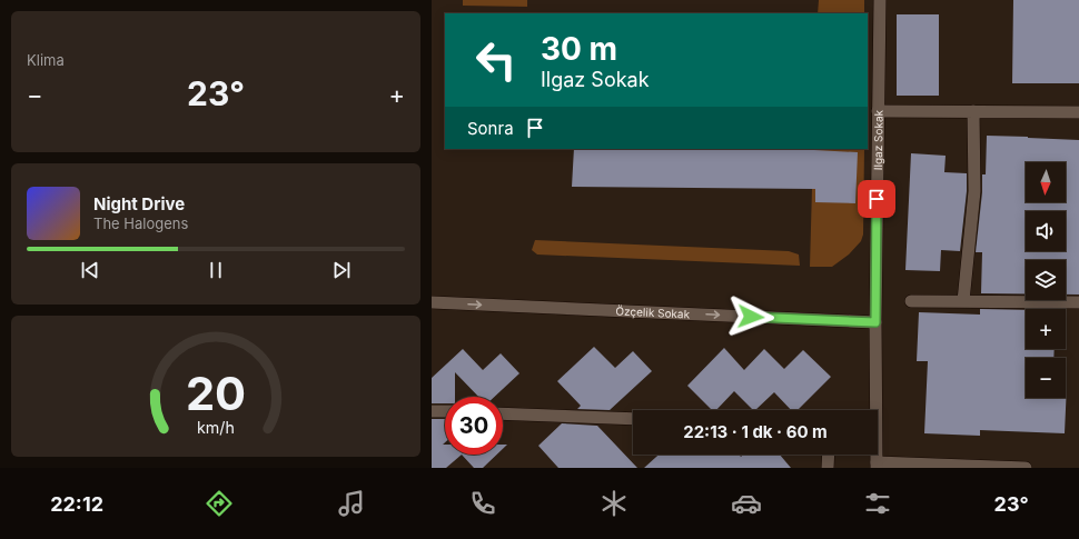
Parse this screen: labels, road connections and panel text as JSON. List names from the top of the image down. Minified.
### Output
{"streets":{"street":["Ilgaz Sokak","Özçelik Sokak"]},"crossings":[["Ilgaz Sokak","Özçelik Sokak"]],"north":"bottom","page":{"tile":"Klima","turn":["30 m","Ilgaz Sokak"],"heat":["−","23°","+"],"then":"Sonra","map_buttons":["+","−"],"song":["Night Drive","The Halogens"],"limit":"30","trip":"22:13 · 1 dk · 60 m","tabs":["22:12","23°"],"gauge":["20","km/h"]}}
